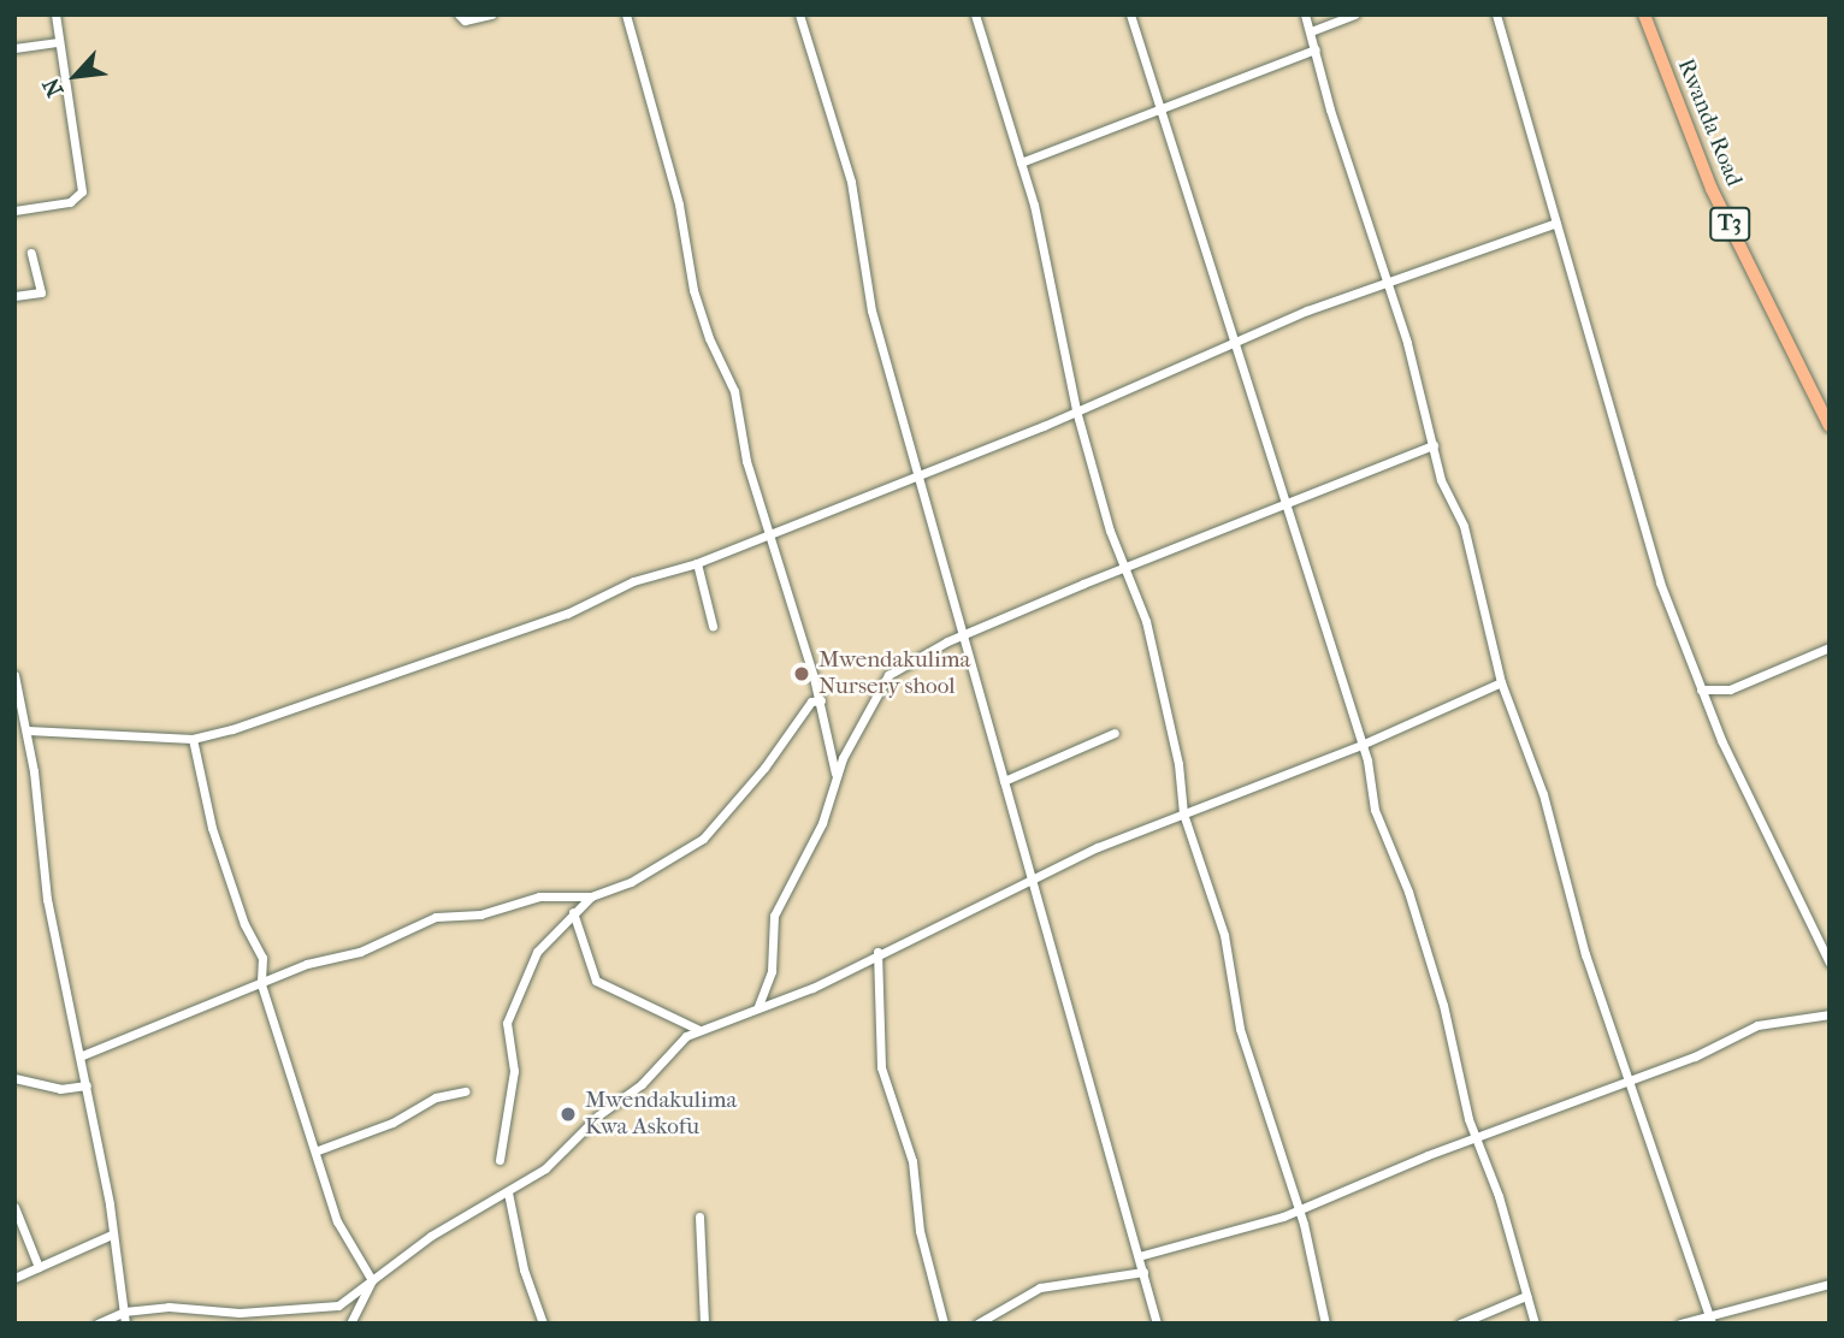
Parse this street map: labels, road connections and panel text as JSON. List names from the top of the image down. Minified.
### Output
{"streets":{"highway":["Rwanda Road","T3"]},"places":["Mwendakulima Nursery shool","Mwendakulima Kwa Askofu"],"north":"bottom left"}
